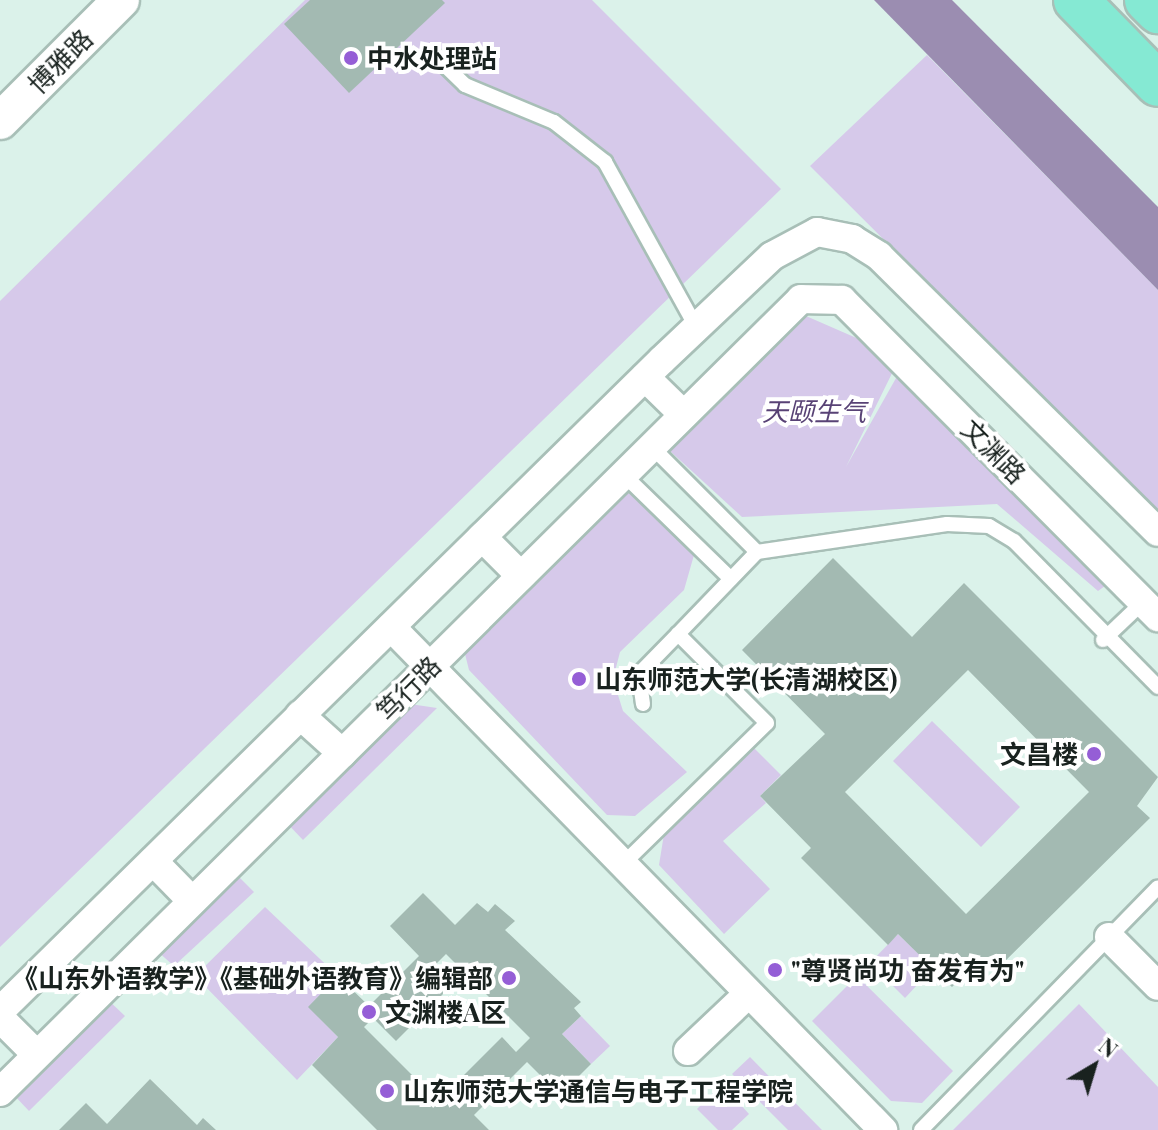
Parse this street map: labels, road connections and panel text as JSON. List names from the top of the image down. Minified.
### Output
{"streets":{"street":["博雅路","文渊路","笃行路"]},"crossings":[["文渊路","笃行路"]],"parks":["天颐生气"],"places":["中水处理站","山东师范大学(长清湖校区)","文昌楼","\"尊贤尚功 奋发有为\"","《山东外语教学》《基础外语教育》编辑部","文渊楼A区","山东师范大学通信与电子工程学院"],"north":"top right"}
